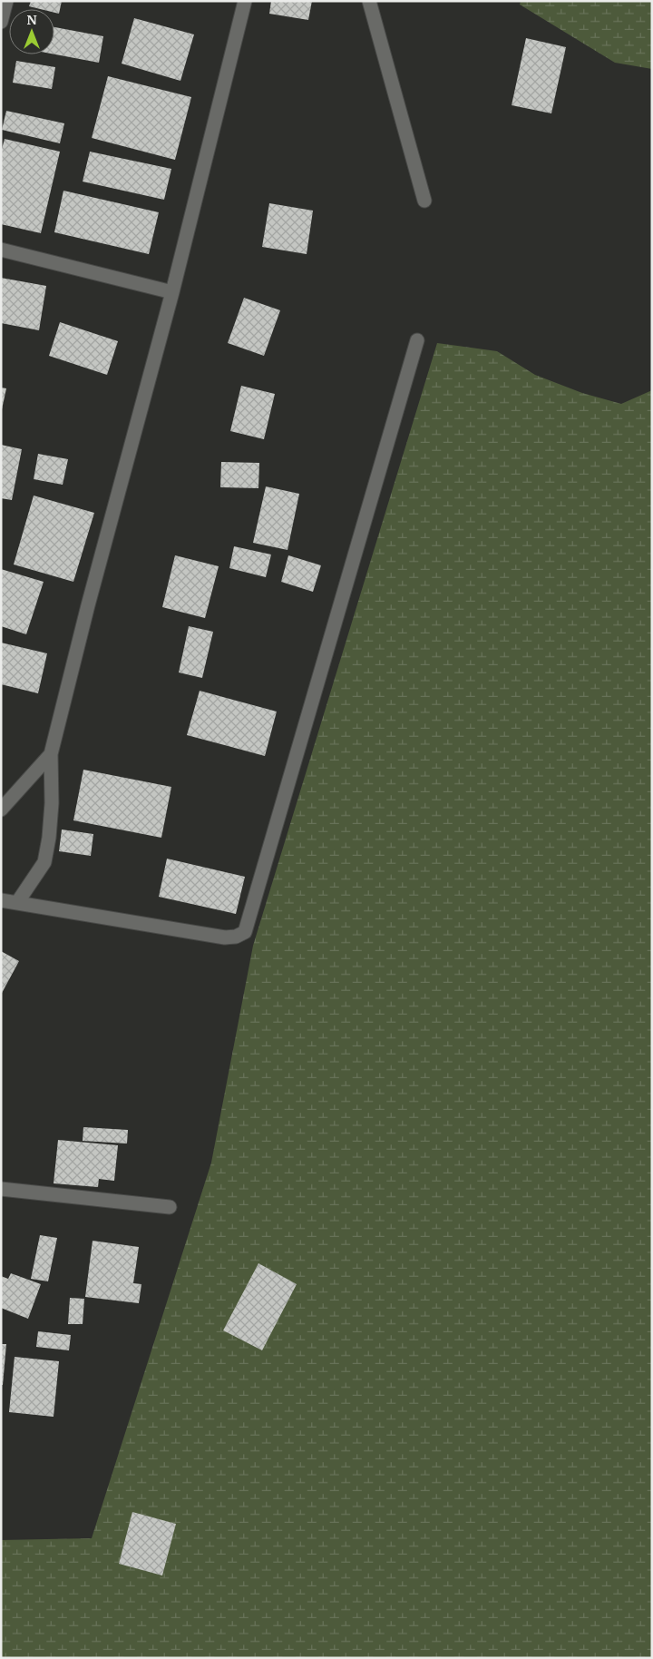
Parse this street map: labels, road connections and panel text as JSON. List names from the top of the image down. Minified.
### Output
{"north":"top"}
